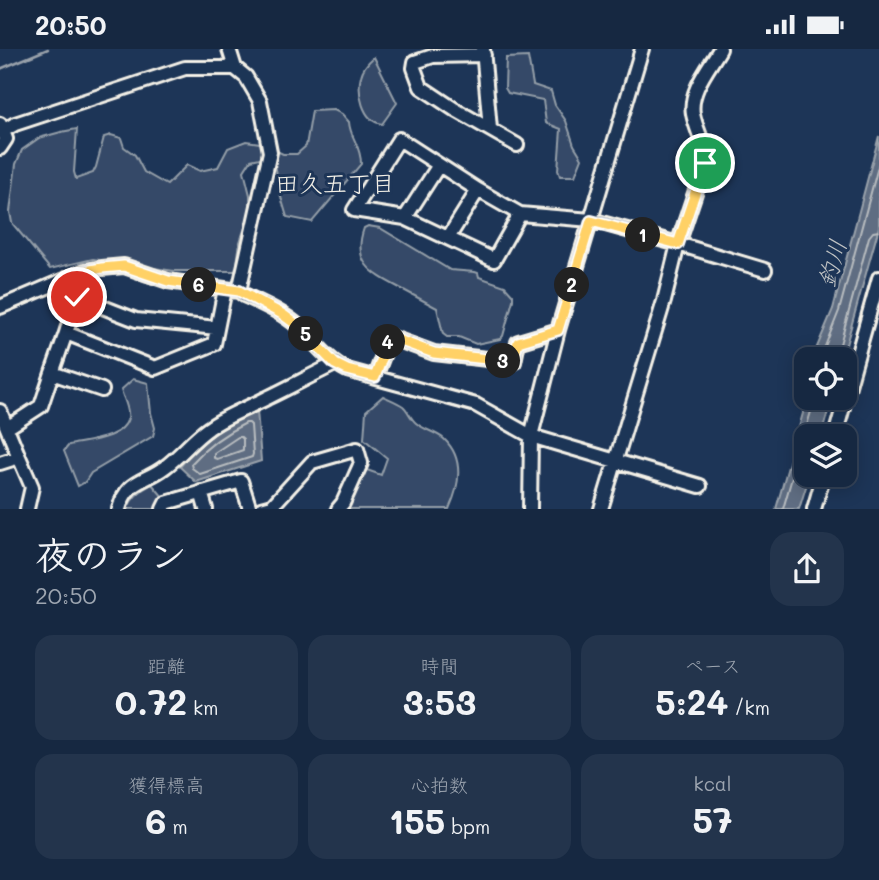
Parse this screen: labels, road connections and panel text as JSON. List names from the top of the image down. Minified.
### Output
{"districts":["田久五丁目"],"water":["釣川"],"page":{"status":"20:50","pins":["1","2","6","5","4","3"],"heading":["夜のラン","20:50"],"stats":[["距離","0.72 km"],["時間","3:53"],["ペース","5:24 /km"],["獲得標高","6 m"],["心拍数","155 bpm"],["kcal","57"]]}}
